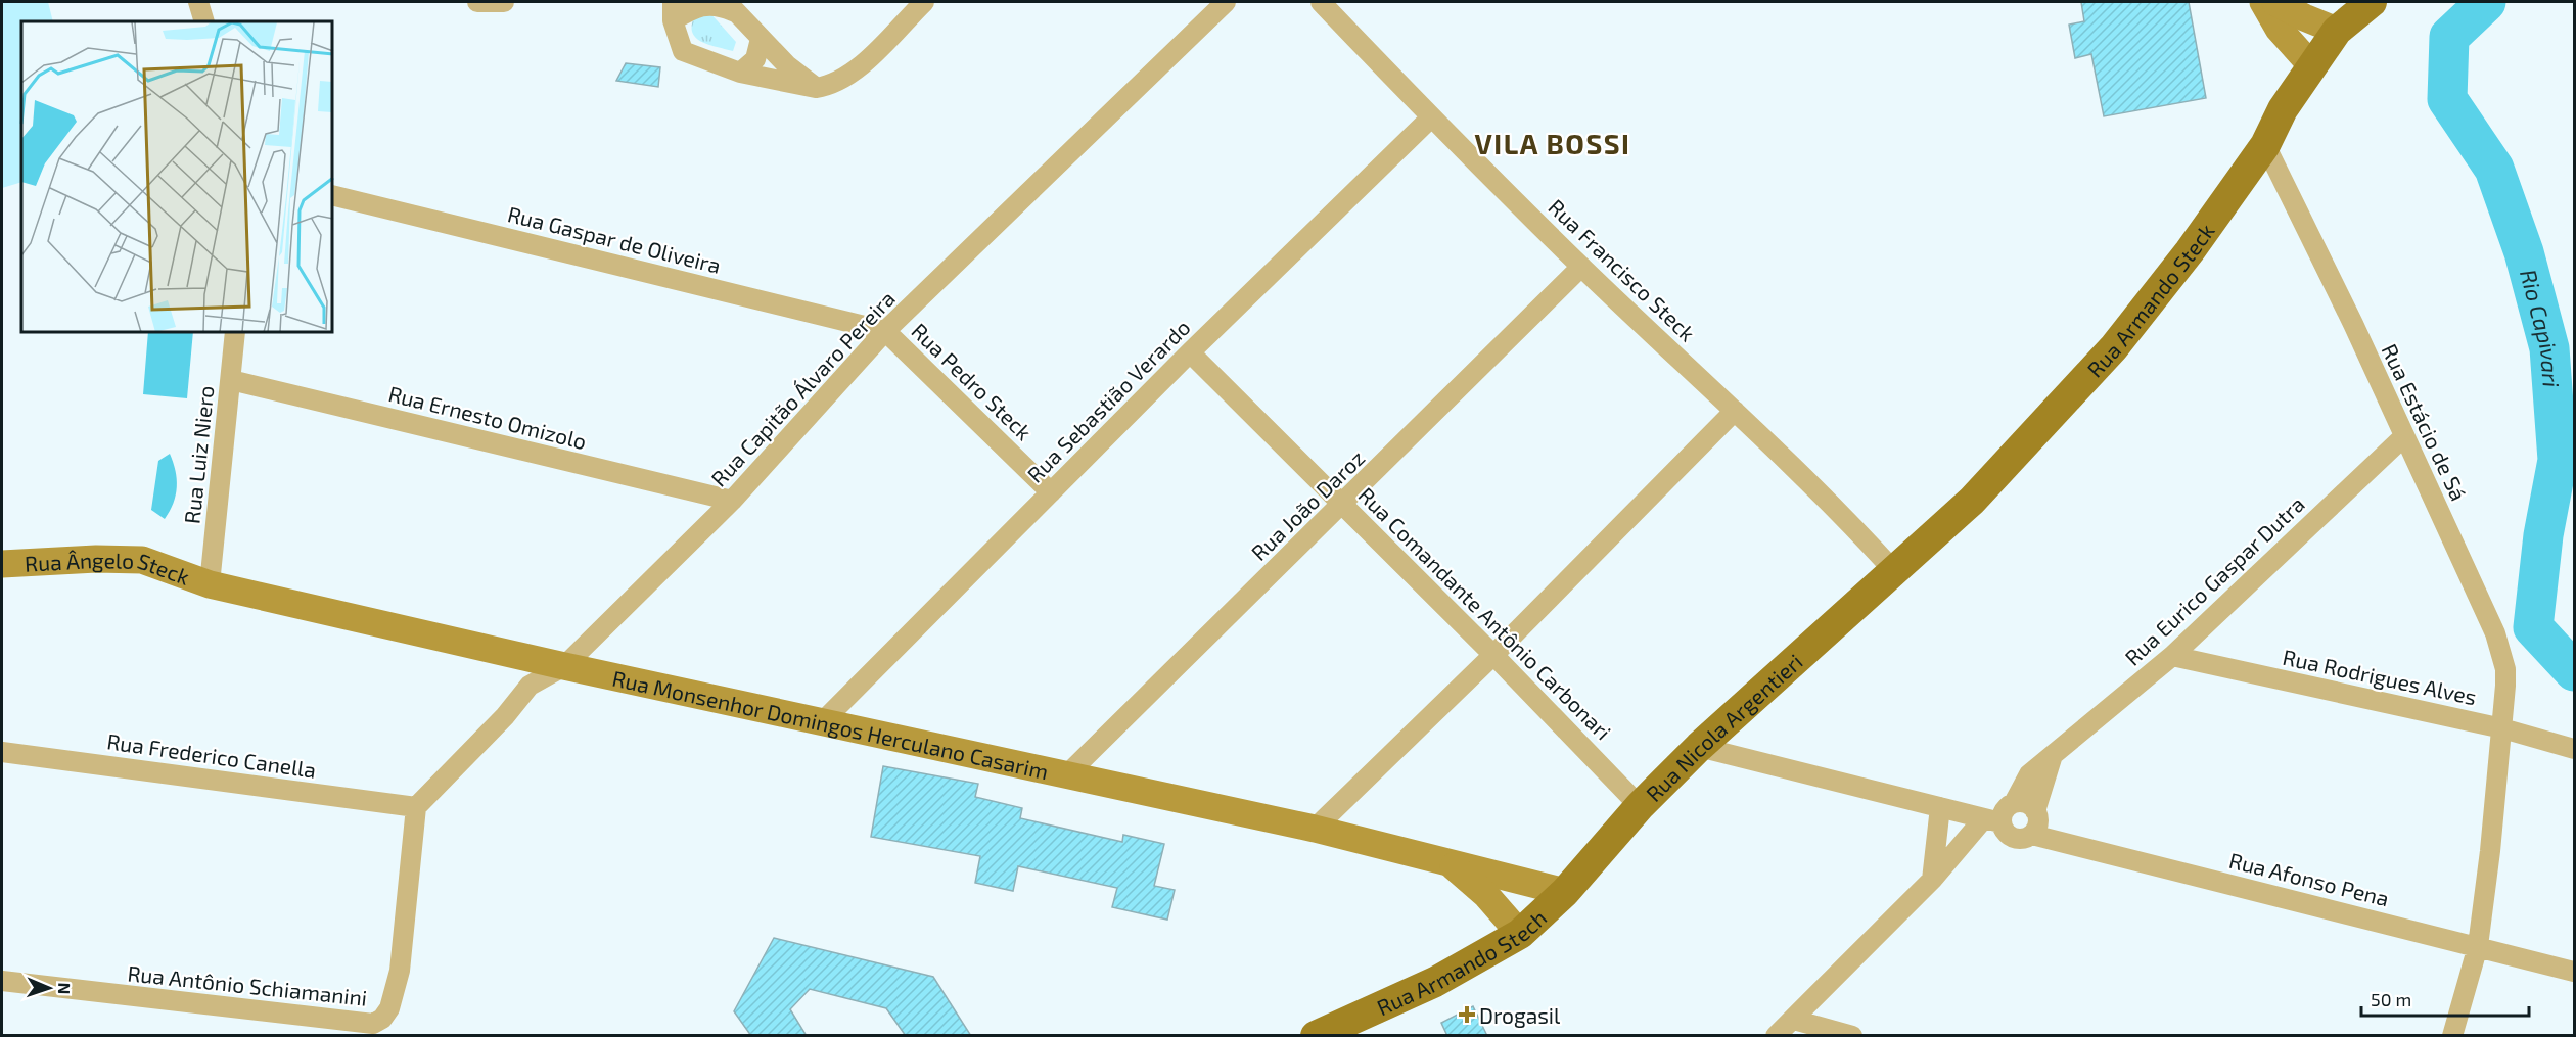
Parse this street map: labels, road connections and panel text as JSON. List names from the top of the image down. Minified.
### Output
{"streets":{"main road":["Rua Armando Steck","Rua Ângelo Steck","Rua Monsenhor Domingos Herculano Casarim","Rua Nicola Argentieri","Rua Armando Stech"],"street":["Rua Gaspar de Oliveira","Rua Francisco Steck","Rua Pedro Steck","Rua Capitão Álvaro Pereira","Rua Sebastião Verardo","Rua Ernesto Omizolo","Rua Estácio de Sá","Rua Luiz Niero","Rua João Daroz","Rua Eurico Gaspar Dutra","Rua Comandante Antônio Carbonari","Rua Rodrigues Alves","Rua Frederico Canella","Rua Afonso Pena","Rua Antônio Schiamanini"]},"crossings":[["Rua Gaspar de Oliveira","Rua Pedro Steck"],["Rua Gaspar de Oliveira","Rua Capitão Álvaro Pereira"],["Rua Francisco Steck","Rua Armando Steck"],["Rua Francisco Steck","Rua Sebastião Verardo"],["Rua Francisco Steck","Rua João Daroz"],["Rua Francisco Steck","Rua Nicola Argentieri"],["Rua Armando Steck","Rua Estácio de Sá"],["Rua Armando Steck","Rua Nicola Argentieri"],["Rua Pedro Steck","Rua Capitão Álvaro Pereira"],["Rua Pedro Steck","Rua Sebastião Verardo"],["Rua Capitão Álvaro Pereira","Rua Ernesto Omizolo"],["Rua Capitão Álvaro Pereira","Rua Monsenhor Domingos Herculano Casarim"],["Rua Capitão Álvaro Pereira","Rua Frederico Canella"],["Rua Capitão Álvaro Pereira","Rua Antônio Schiamanini"],["Rua Sebastião Verardo","Rua Comandante Antônio Carbonari"],["Rua Sebastião Verardo","Rua Monsenhor Domingos Herculano Casarim"],["Rua Ernesto Omizolo","Rua Luiz Niero"],["Rua Estácio de Sá","Rua Eurico Gaspar Dutra"],["Rua Estácio de Sá","Rua Rodrigues Alves"],["Rua Estácio de Sá","Rua Afonso Pena"],["Rua Luiz Niero","Rua Ângelo Steck"],["Rua Luiz Niero","Rua Monsenhor Domingos Herculano Casarim"],["Rua João Daroz","Rua Comandante Antônio Carbonari"],["Rua João Daroz","Rua Monsenhor Domingos Herculano Casarim"],["Rua Ângelo Steck","Rua Monsenhor Domingos Herculano Casarim"],["Rua Eurico Gaspar Dutra","Rua Rodrigues Alves"],["Rua Eurico Gaspar Dutra","Rua Afonso Pena"],["Rua Comandante Antônio Carbonari","Rua Nicola Argentieri"],["Rua Monsenhor Domingos Herculano Casarim","Rua Nicola Argentieri"],["Rua Monsenhor Domingos Herculano Casarim","Rua Armando Stech"],["Rua Nicola Argentieri","Rua Armando Stech"],["Rua Frederico Canella","Rua Antônio Schiamanini"]],"districts":["VILA BOSSI"],"water":["Rio Capivari"],"places":{"health":["Drogasil"]},"scale_bar":"50 m","north":"right"}
